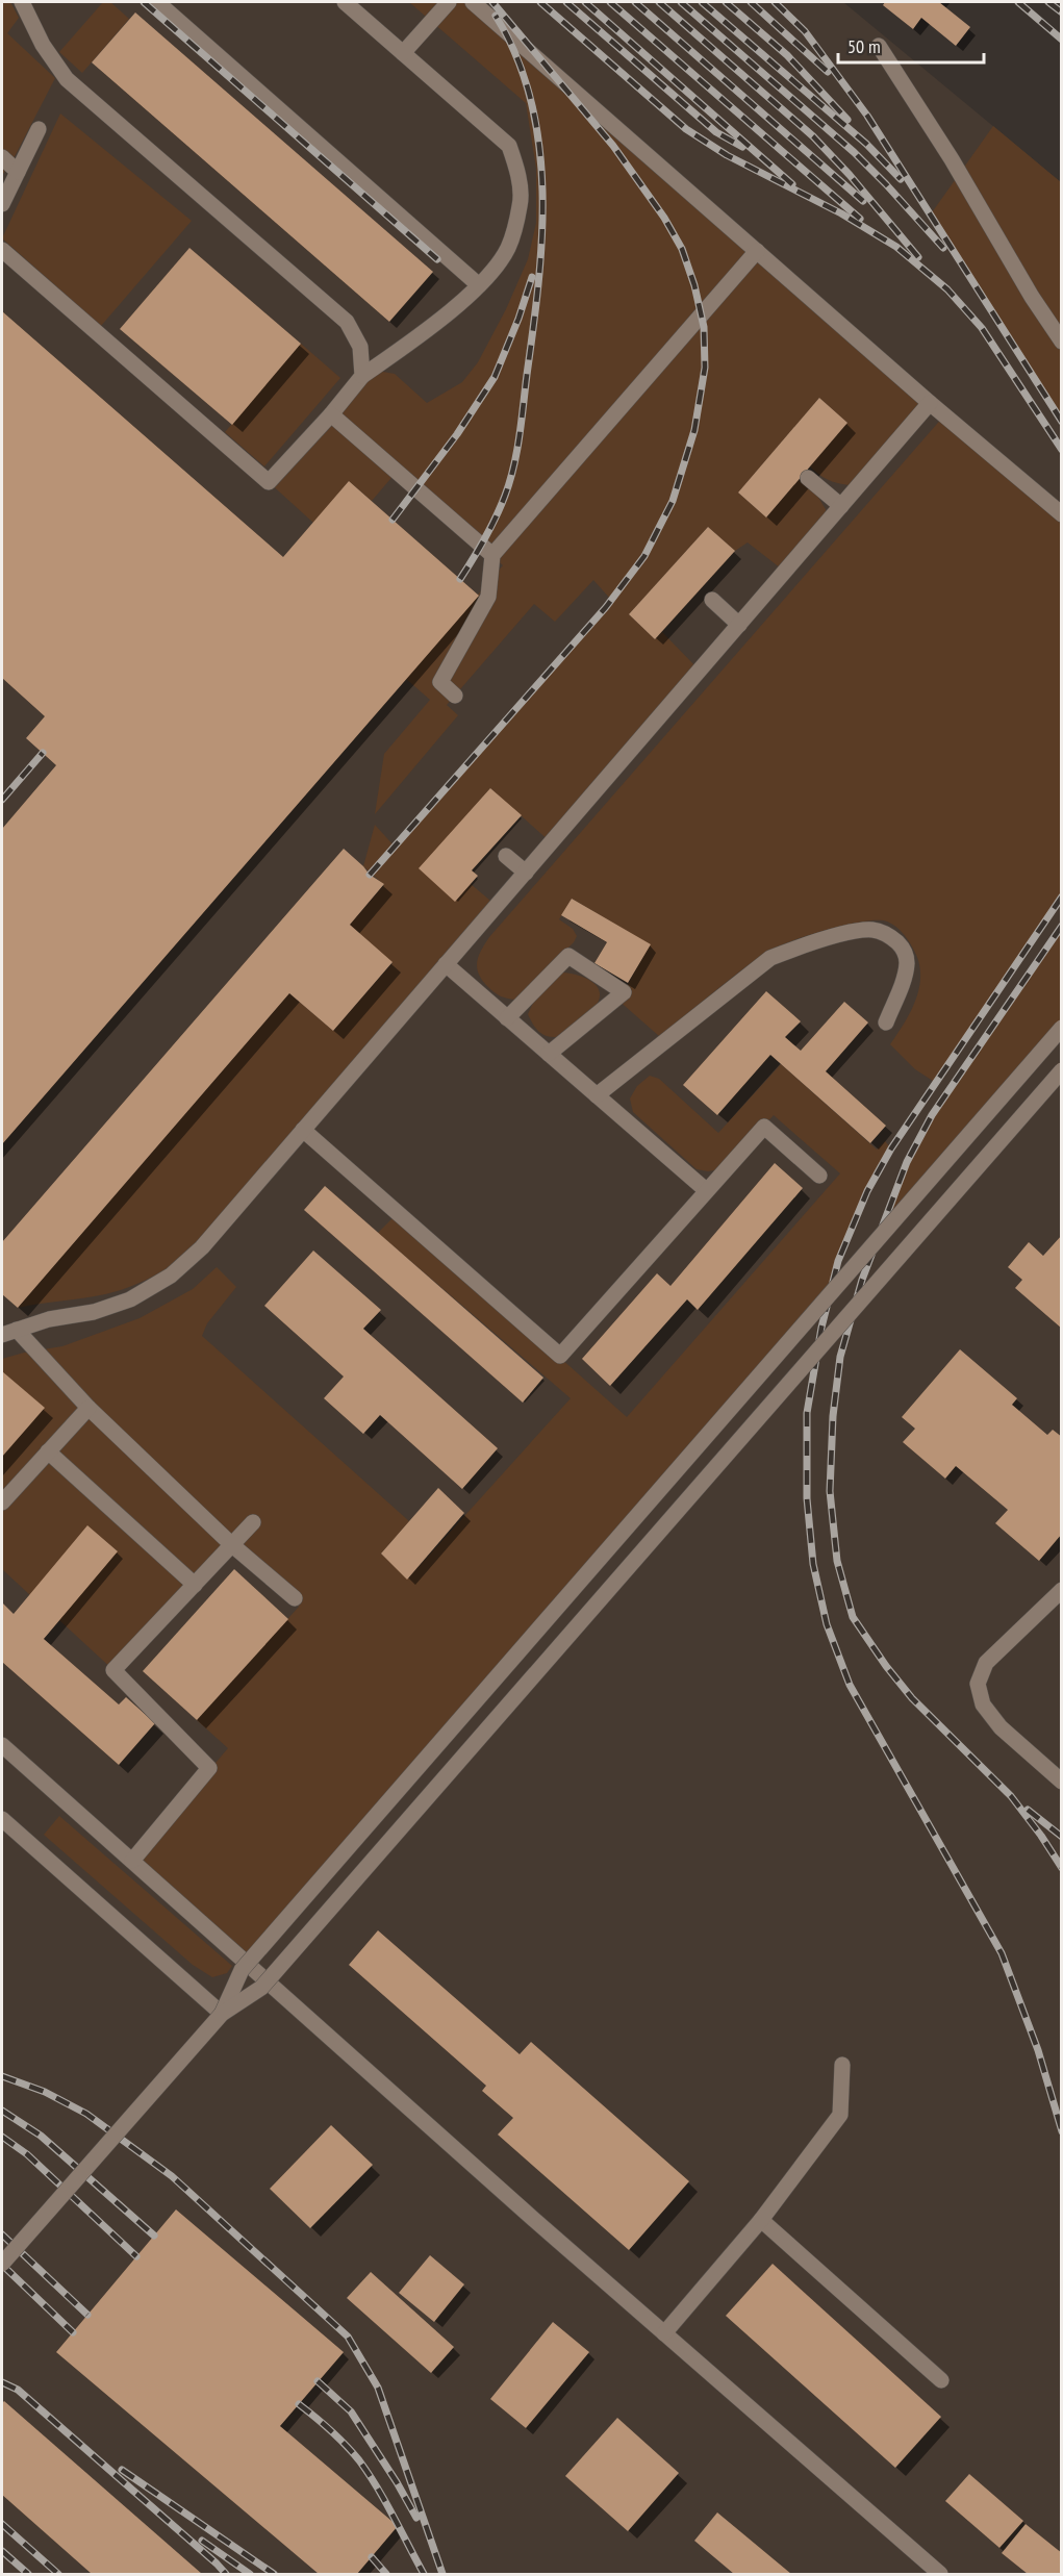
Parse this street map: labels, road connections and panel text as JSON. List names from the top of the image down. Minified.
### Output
{"scale_bar":"50 m"}
